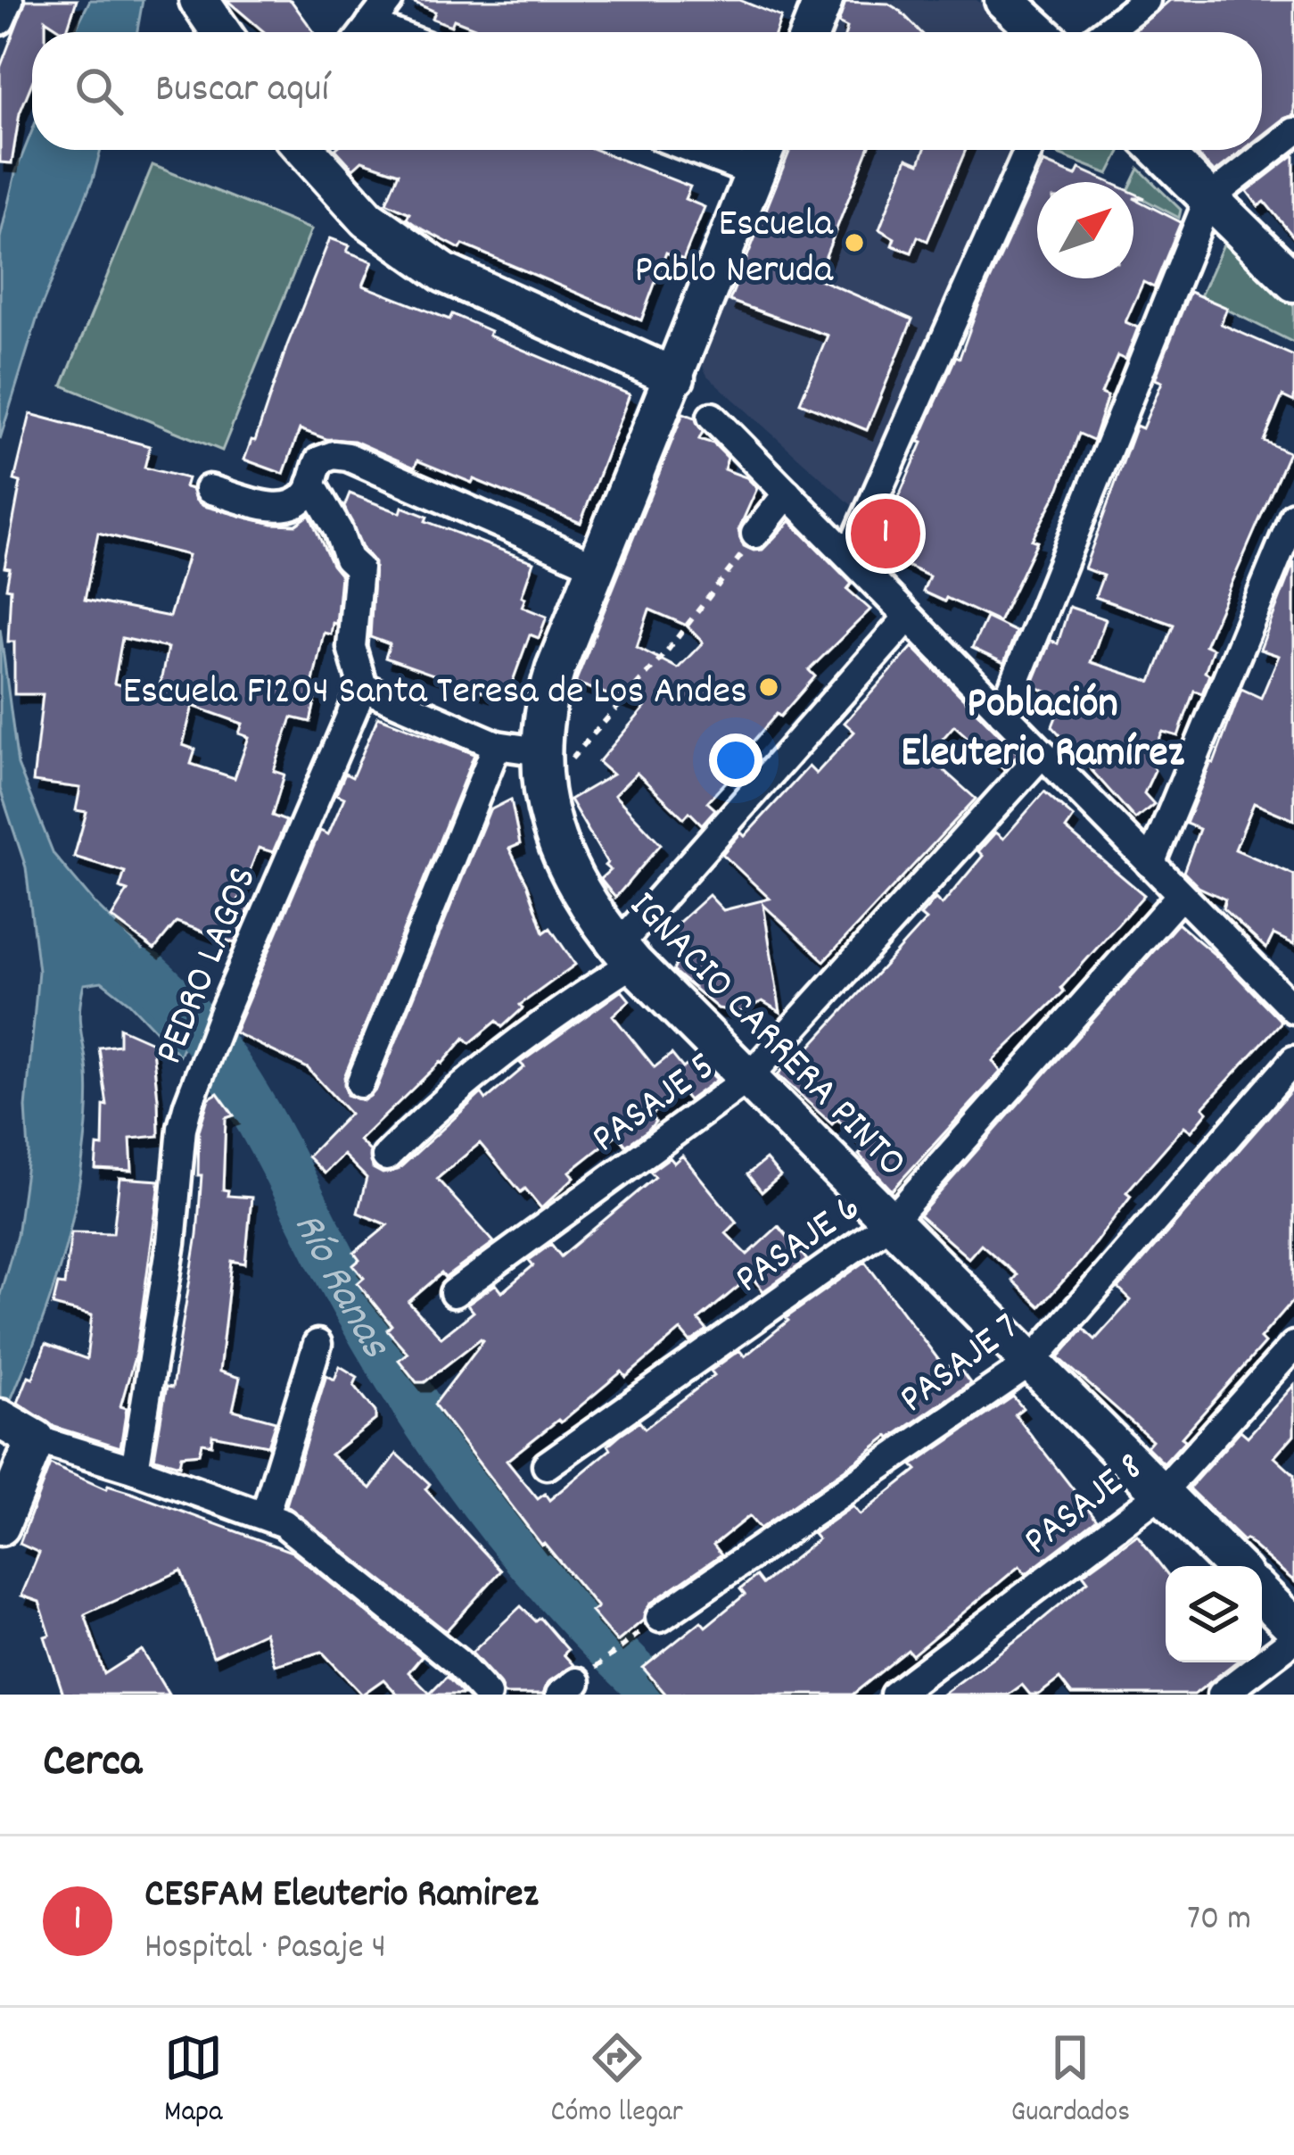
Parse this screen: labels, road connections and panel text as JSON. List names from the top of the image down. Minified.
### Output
{"streets":{"street":["PEDRO LAGOS","IGNACIO CARRERA PINTO","PASAJE 5","PASAJE 6","PASAJE 7","PASAJE 8"]},"crossings":[["IGNACIO CARRERA PINTO","PASAJE 5"],["IGNACIO CARRERA PINTO","PASAJE 6"],["IGNACIO CARRERA PINTO","PASAJE 7"],["IGNACIO CARRERA PINTO","PASAJE 8"]],"districts":["Población Eleuterio Ramírez"],"water":["Río Ranas"],"places":["Escuela Pablo Neruda","Escuela F1204 Santa Teresa de Los Andes"],"north":"top right","page":{"search":"Buscar aquí","pins":"1","heading":"Cerca","list":[{"mark":"1","name":"CESFAM Eleuterio Ramirez","note":"Hospital · Pasaje 4","value":"70 m"}],"nav":["Mapa","Cómo llegar","Guardados"]}}
